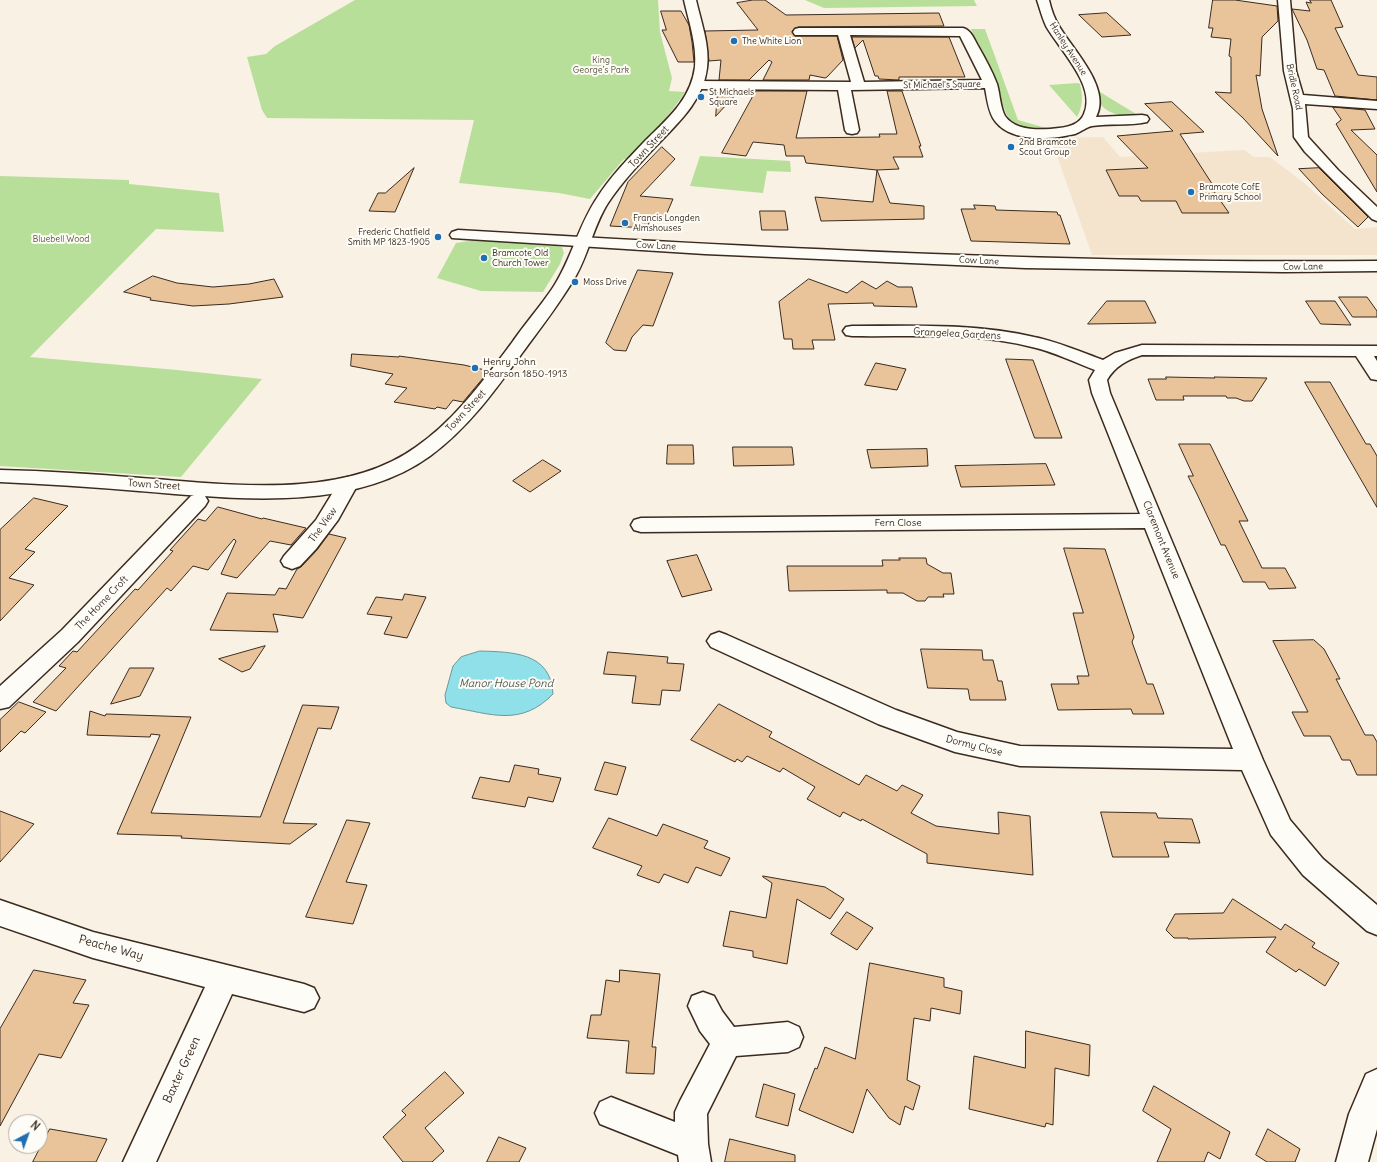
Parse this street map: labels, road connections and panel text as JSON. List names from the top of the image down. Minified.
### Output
{"streets":{"street":["Hanley Avenue","St Michael's Square","Bridle Road","Town Street","Cow Lane","Grangelea Gardens","Fern Close","The View","Claremont Avenue","The Home Croft","Dormy Close","Peache Way","Baxter Green"]},"crossings":[["St Michael's Square","Town Street"],["Town Street","Cow Lane"],["Town Street","The View"],["Grangelea Gardens","Claremont Avenue"],["Fern Close","Claremont Avenue"],["Claremont Avenue","Dormy Close"],["Peache Way","Baxter Green"]],"water":["Manor House Pond"],"parks":["King George's Park","Bluebell Wood"],"places":["The White Lion","St Michaels Square","2nd Bramcote Scout Group","Bramcote CofE Primary School","Francis Longden Almshouses","Frederic Chatfield Smith MP 1823-1905","Bramcote Old Church Tower","Moss Drive","Henry John Pearson 1850-1913"],"north":"top right"}
